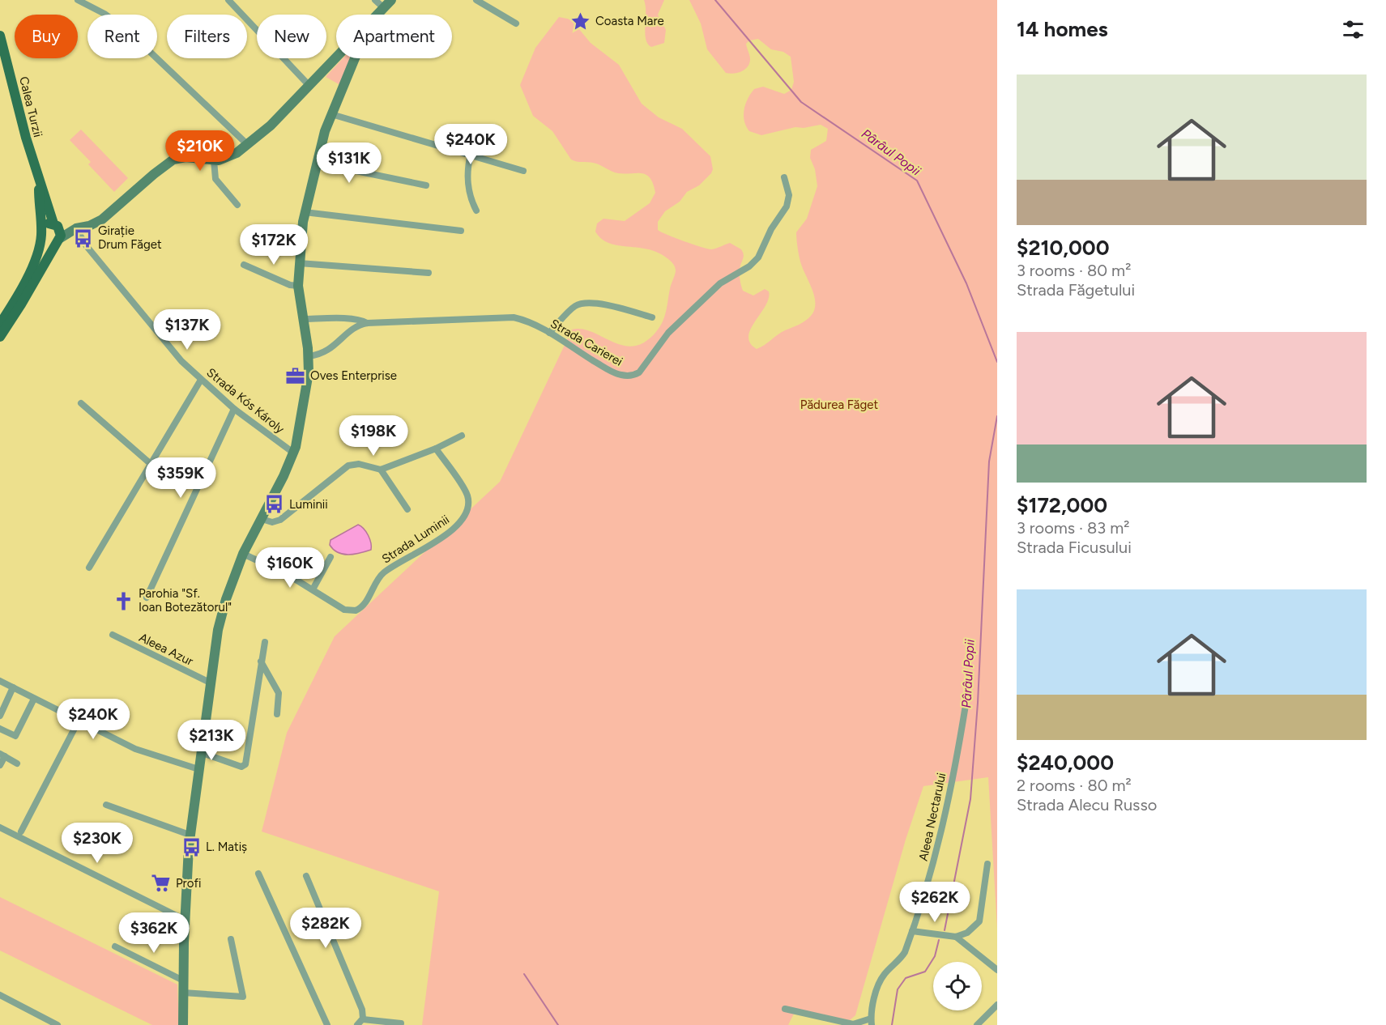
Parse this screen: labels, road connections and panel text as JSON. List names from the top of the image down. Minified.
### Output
{"streets":{"main road":["Calea Turzii"],"street":["Strada Carierei","Strada Kós Károly","Strada Luminii","Aleea Azur","Aleea Nectarului"]},"water":["Pârâul Popii"],"parks":["Pădurea Făget"],"places":{"place":["Coasta Mare"],"bus stop":["Girație Drum Făget","Luminii","L. Matiș"],"office":["Oves Enterprise"],"church":["Parohia \"Sf. Ioan Botezătorul\""],"supermarket":["Profi"]},"page":{"heading":"14 homes","chip":["Buy","Rent","Filters","New","Apartment"],"list":[{"name":"$210,000","note":"3 rooms · 80 m² · Strada Făgetului"},{"name":"$172,000","note":"3 rooms · 83 m² · Strada Ficusului"},{"name":"$240,000","note":"2 rooms · 80 m² · Strada Alecu Russo"}],"price":["$240K","$210K","$131K","$172K","$137K","$198K","$359K","$160K","$240K","$213K","$230K","$262K","$282K","$362K"]}}
